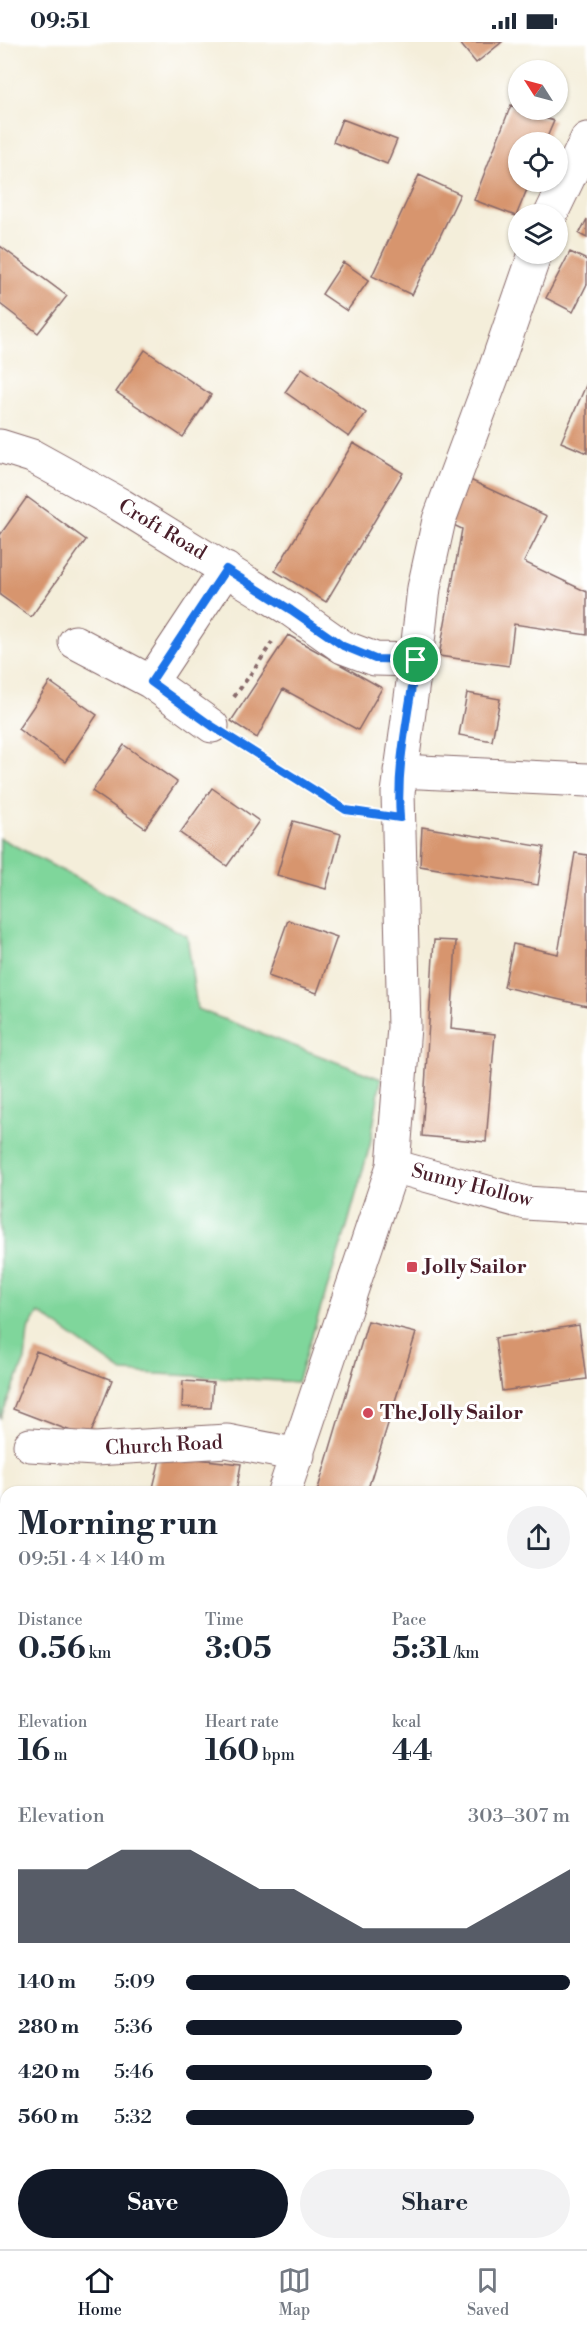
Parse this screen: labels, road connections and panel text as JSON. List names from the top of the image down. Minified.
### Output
{"streets":{"street":["Croft Road","Sunny Hollow","Church Road"]},"places":{"transit":["Jolly Sailor"],"other":["The Jolly Sailor"]},"north":"top left","page":{"status":"09:51","heading":["Morning run","09:51 · 4 × 140 m"],"stats":[["Distance","0.56 km"],["Time","3:05"],["Pace","5:31 /km"],["Elevation","16 m"],["Heart rate","160 bpm"],["kcal","44"]],"chart":["Elevation","303–307 m"],"list":[{"name":"140 m","note":"5:09"},{"name":"280 m","note":"5:36"},{"name":"420 m","note":"5:46"},{"name":"560 m","note":"5:32"}],"buttons":["Save","Share"],"tabs":["Home","Map","Saved"]}}
